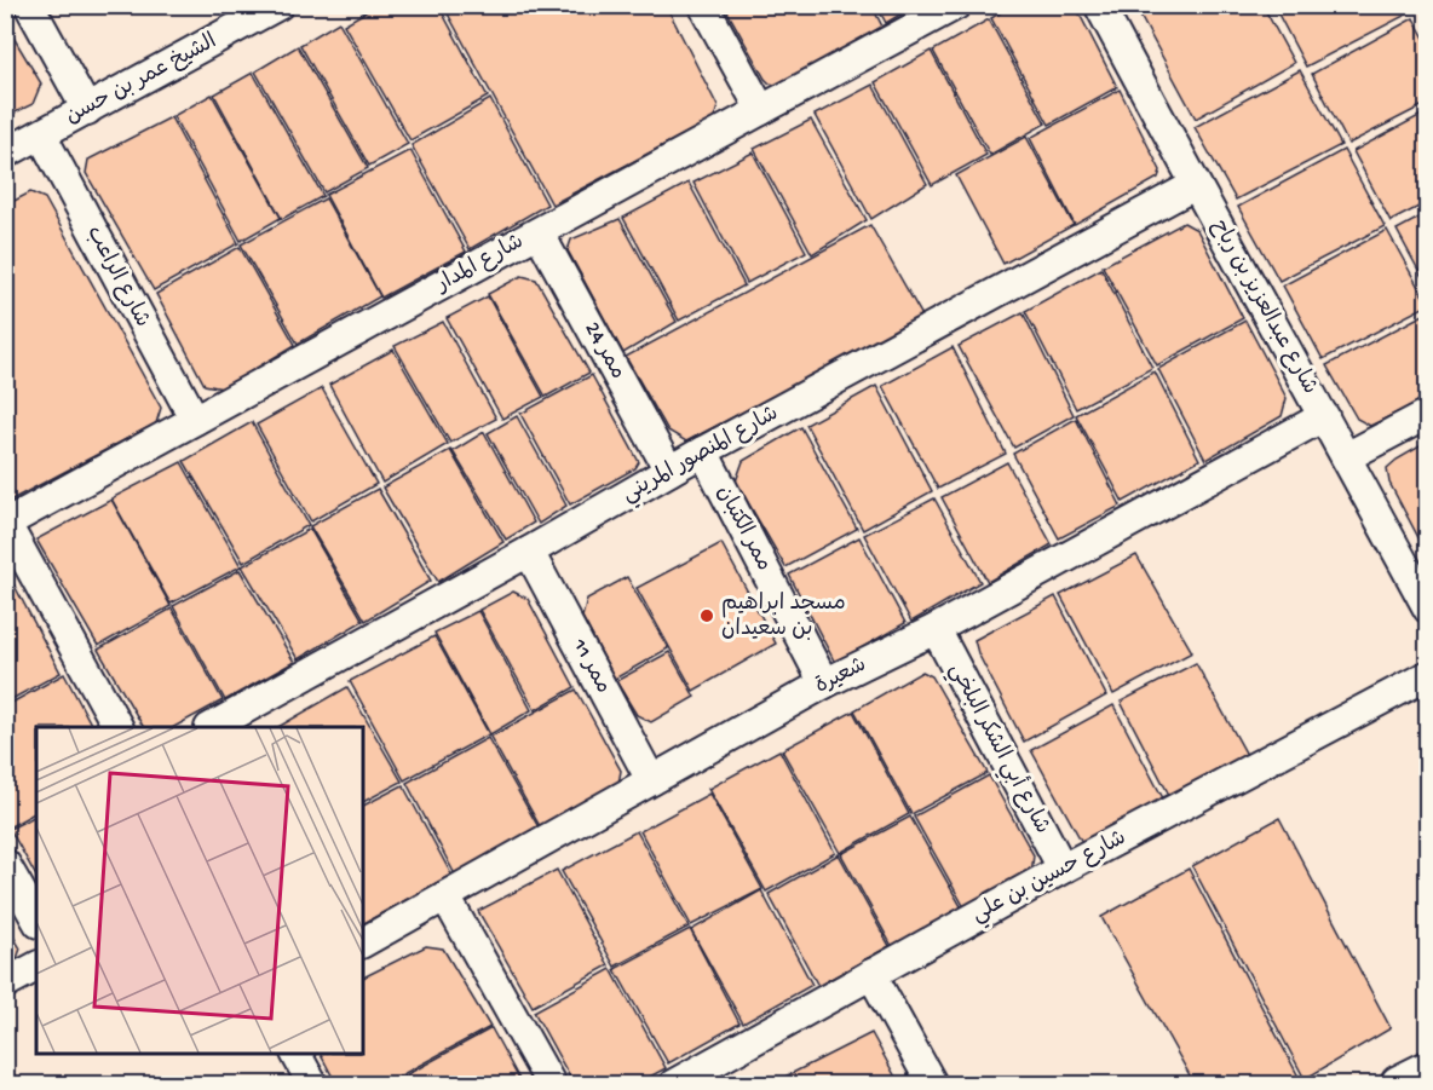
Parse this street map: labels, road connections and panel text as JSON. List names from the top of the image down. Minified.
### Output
{"streets":{"street":["الشيخ عمر بن حسن","شارع المدار","شارع الراعب","شارع عبدالعزيز بن رباح","ممر 24","شارع المنصور المريني","ممر الكتبان","ممر 11","شعيرة","شارع أبي الشكر البلخي","شارع حسين بن علي"]},"crossings":[["الشيخ عمر بن حسن","شارع الراعب"],["شارع المدار","شارع الراعب"],["شارع المدار","ممر 24"],["شارع عبدالعزيز بن رباح","شارع المنصور المريني"],["شارع عبدالعزيز بن رباح","شعيرة"],["ممر 24","شارع المنصور المريني"],["شارع المنصور المريني","ممر الكتبان"],["شارع المنصور المريني","ممر 11"],["ممر الكتبان","شعيرة"],["ممر 11","شعيرة"],["شعيرة","شارع أبي الشكر البلخي"],["شارع أبي الشكر البلخي","شارع حسين بن علي"]],"places":["مسجد ابراهيم بن سعيدان"]}
